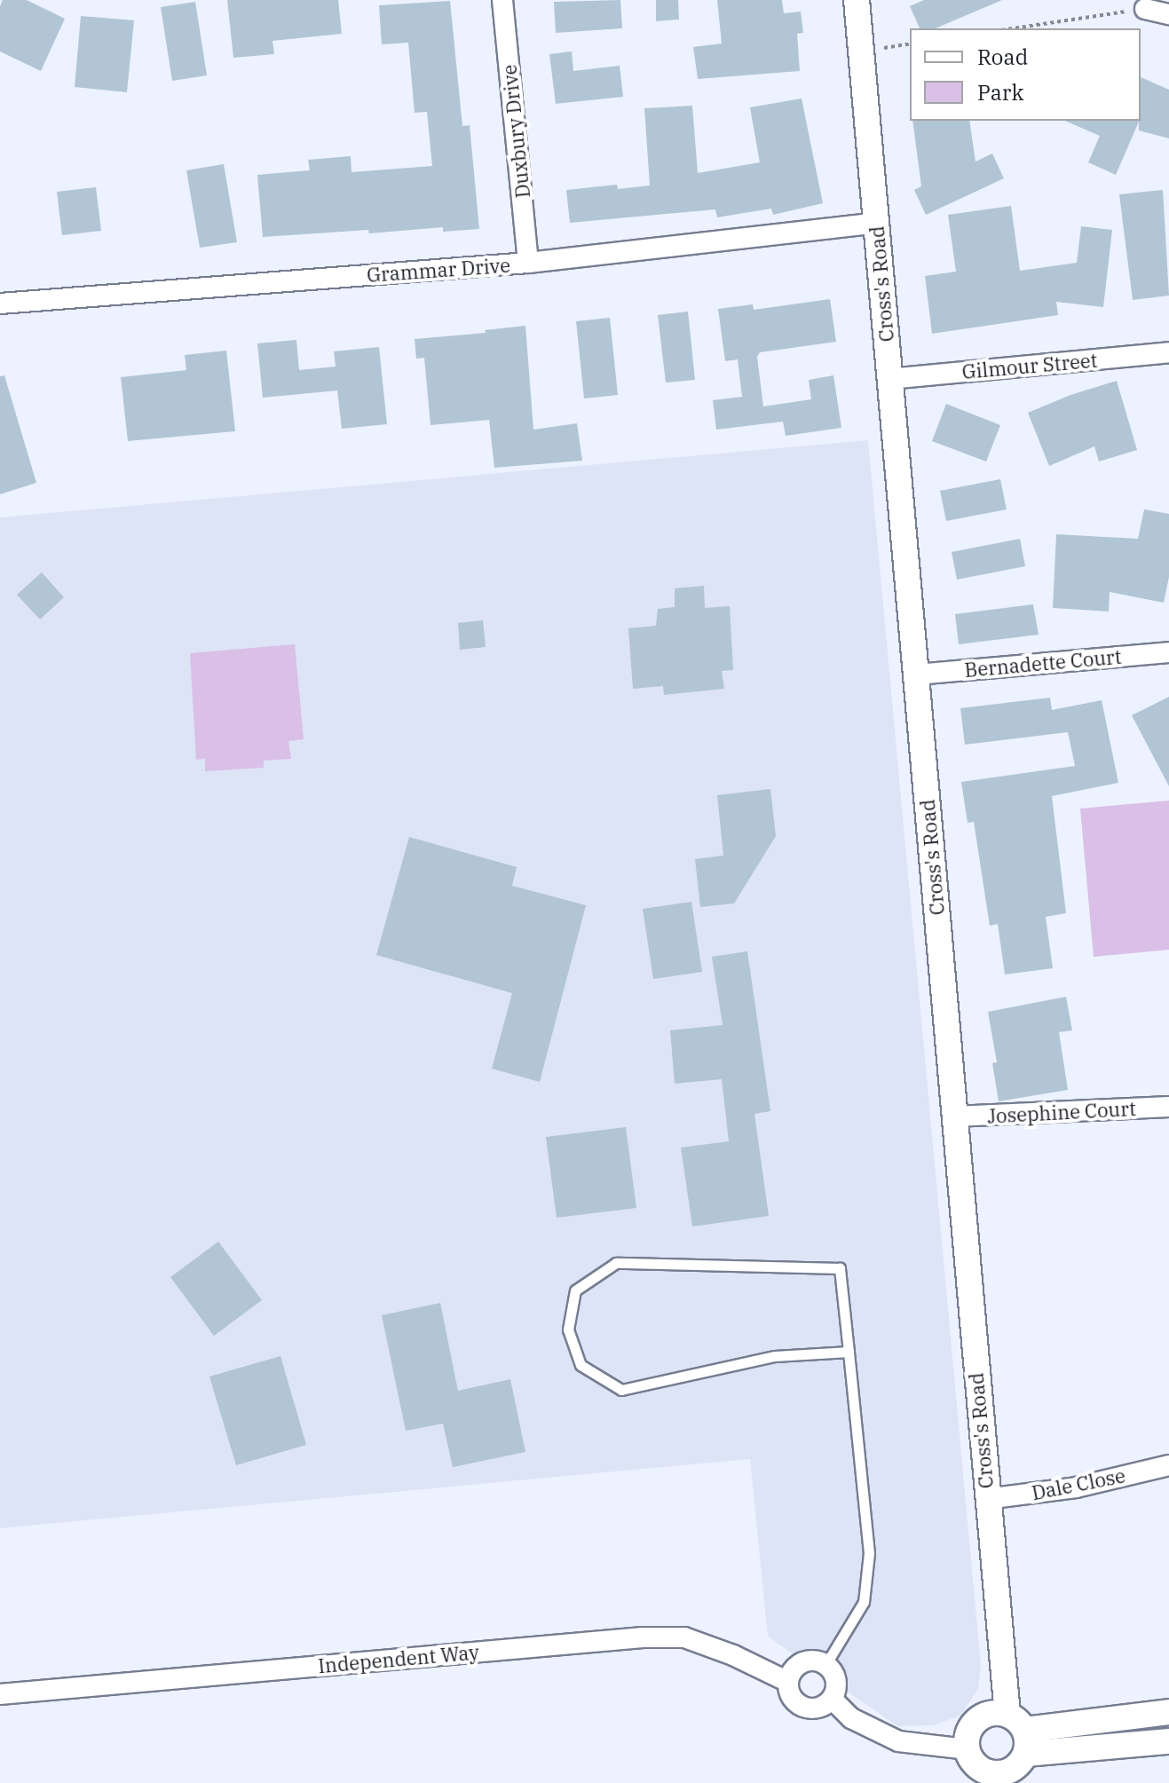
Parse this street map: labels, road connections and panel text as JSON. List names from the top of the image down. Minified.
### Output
{"streets":{"street":["Duxbury Drive","Grammar Drive","Cross's Road","Gilmour Street","Bernadette Court","Josephine Court","Dale Close","Independent Way"]},"crossings":[["Duxbury Drive","Grammar Drive"],["Grammar Drive","Cross's Road"],["Cross's Road","Gilmour Street"],["Cross's Road","Bernadette Court"],["Cross's Road","Josephine Court"],["Cross's Road","Dale Close"]],"legend":["Road","Park"]}
